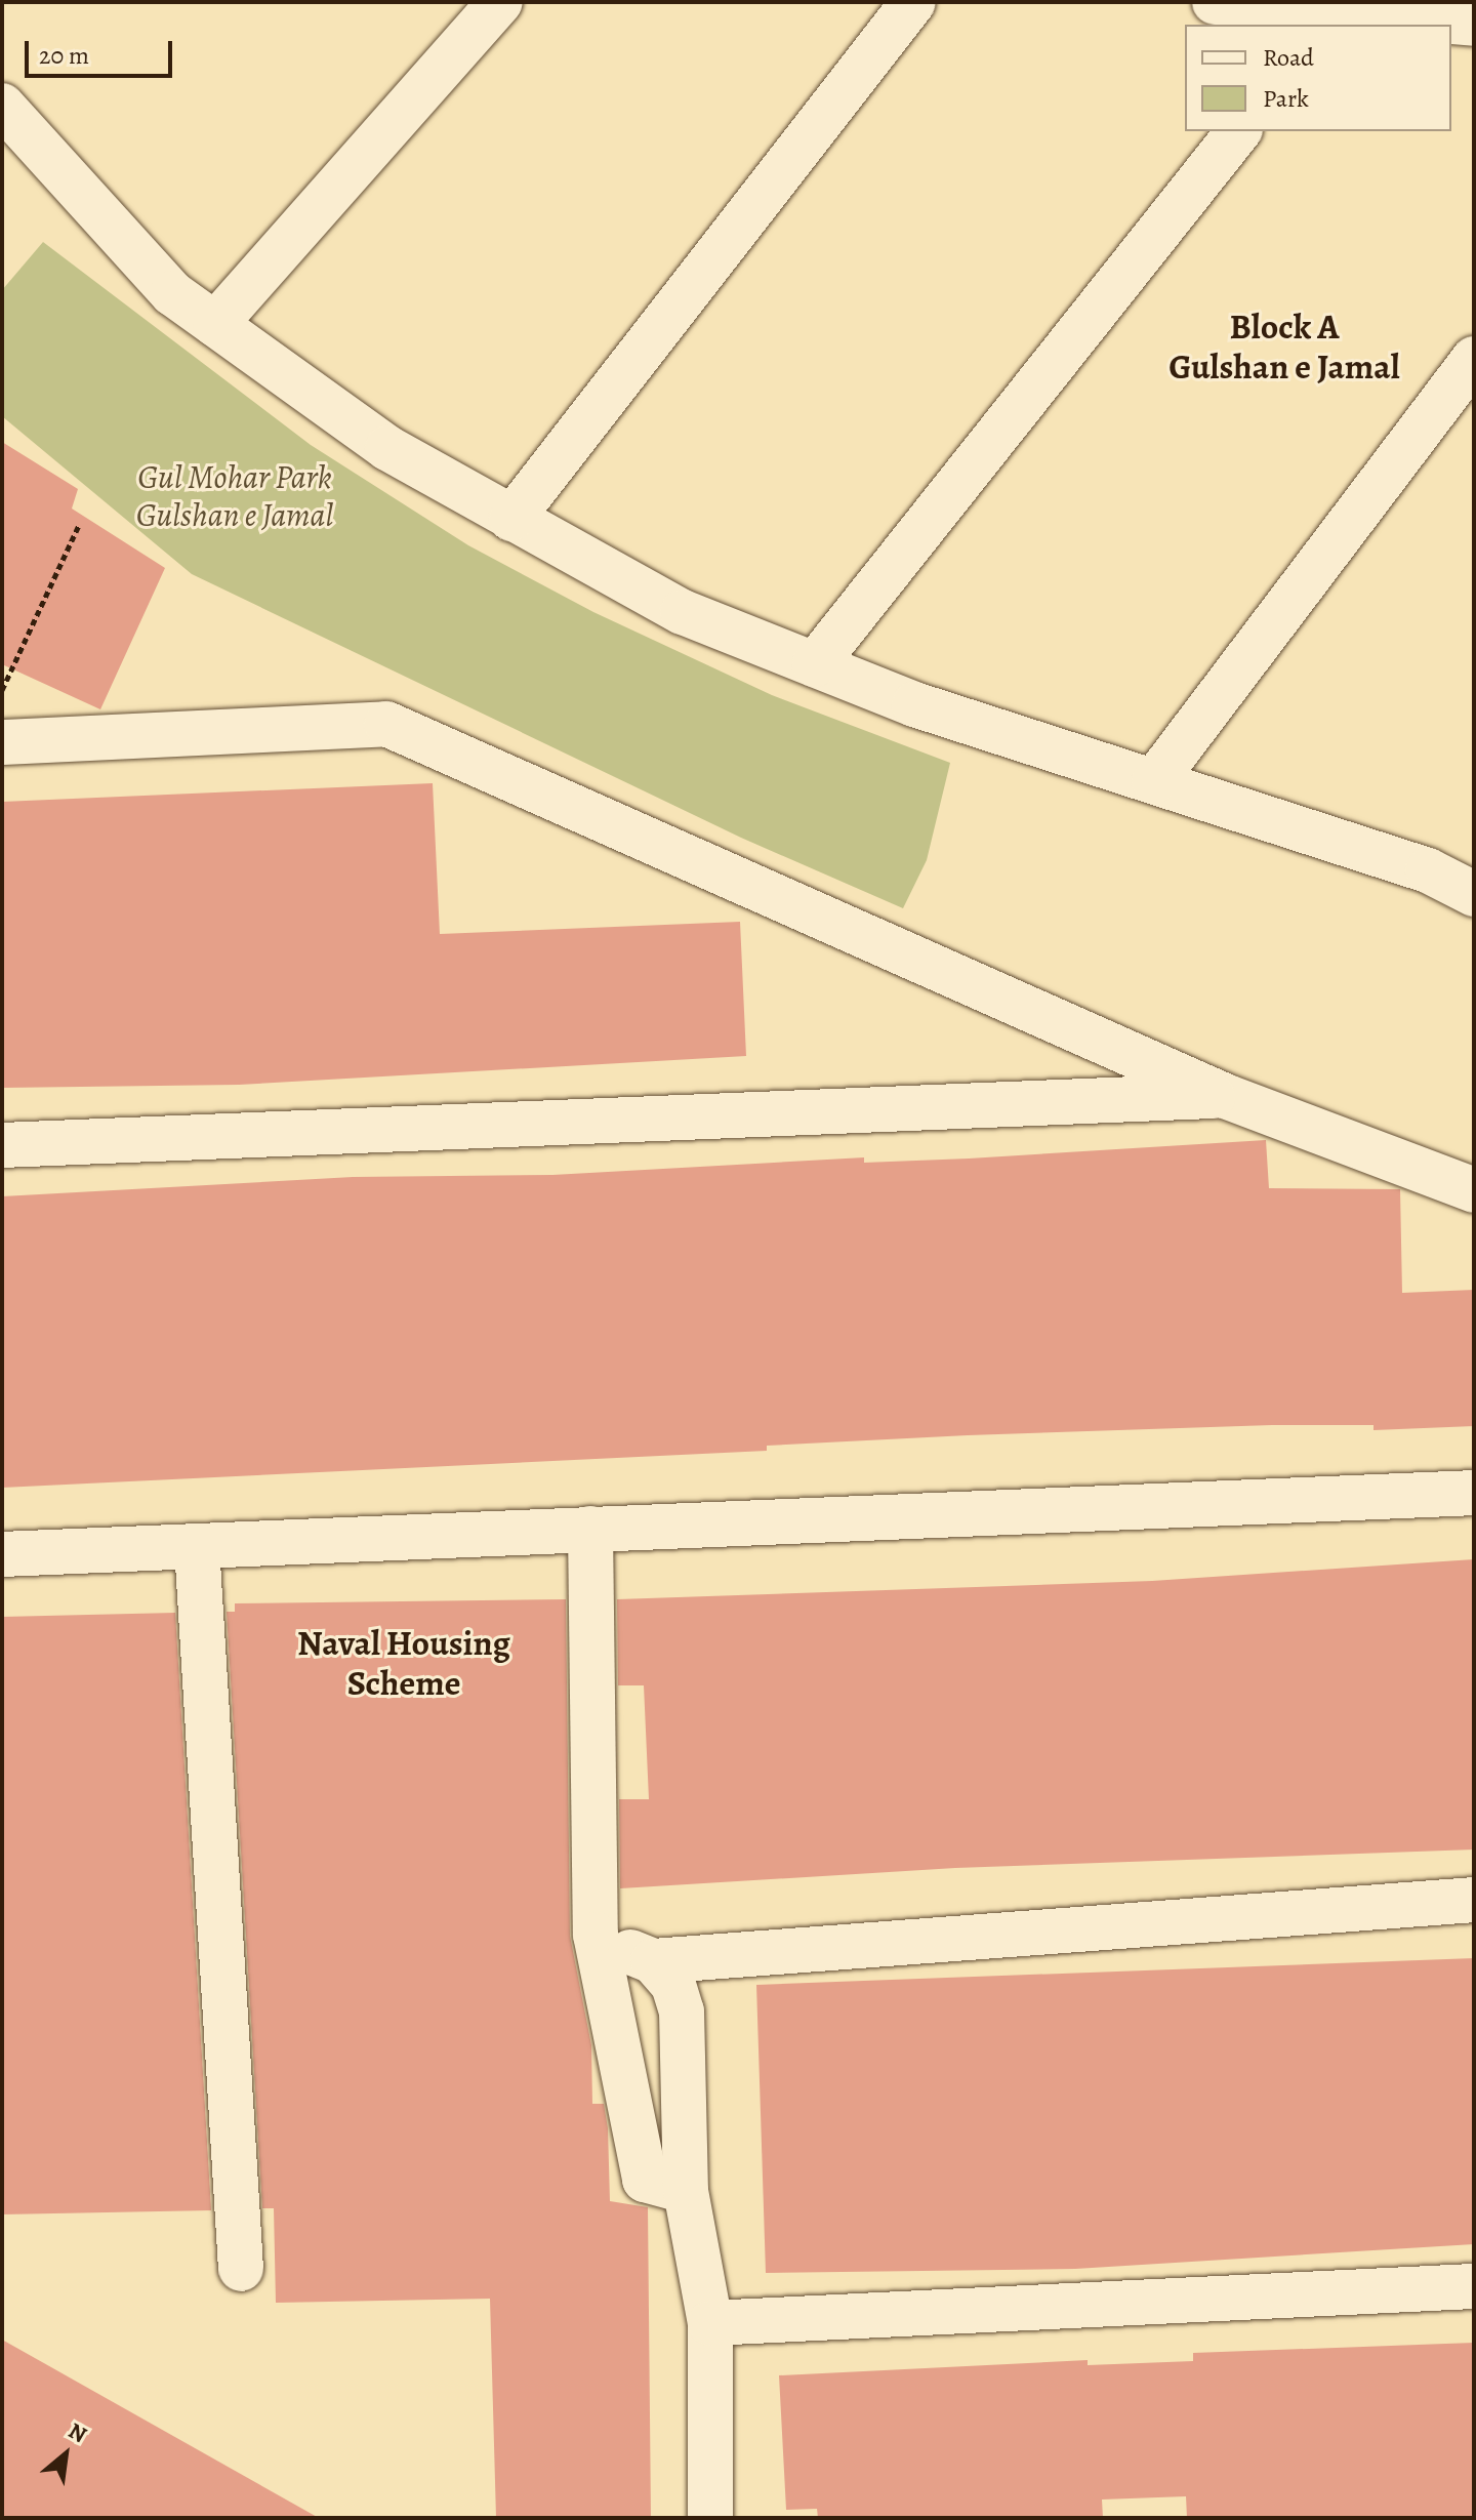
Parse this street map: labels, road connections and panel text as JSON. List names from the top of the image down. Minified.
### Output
{"districts":["Block A Gulshan e Jamal","Naval Housing Scheme"],"parks":["Gul Mohar Park Gulshan e Jamal"],"legend":["Road","Park"],"scale_bar":"20 m","north":"top right"}
